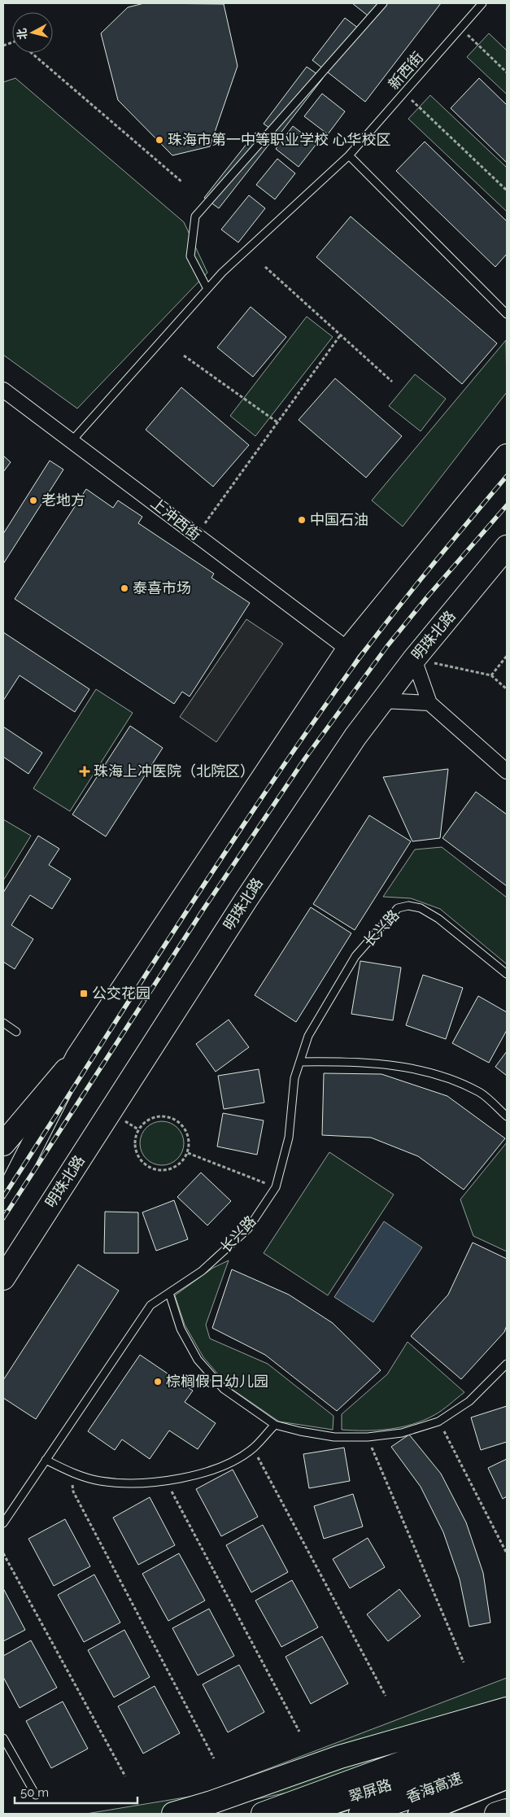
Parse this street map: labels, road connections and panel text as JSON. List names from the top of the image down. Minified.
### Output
{"streets":{"main road":["明珠北路","香海高速","翠屏路"],"street":["上沖西街"],"lane":["新西街","长兴路"]},"crossings":[["新西街","上沖西街"]],"places":{"other":["珠海市第一中等职业学校 心华校区","老地方","中国石油","泰喜市场","棕榈假日幼儿园"],"health":["珠海上冲医院（北院区）"],"transit":["公交花园"]},"scale_bar":"50 m","north":"left"}
